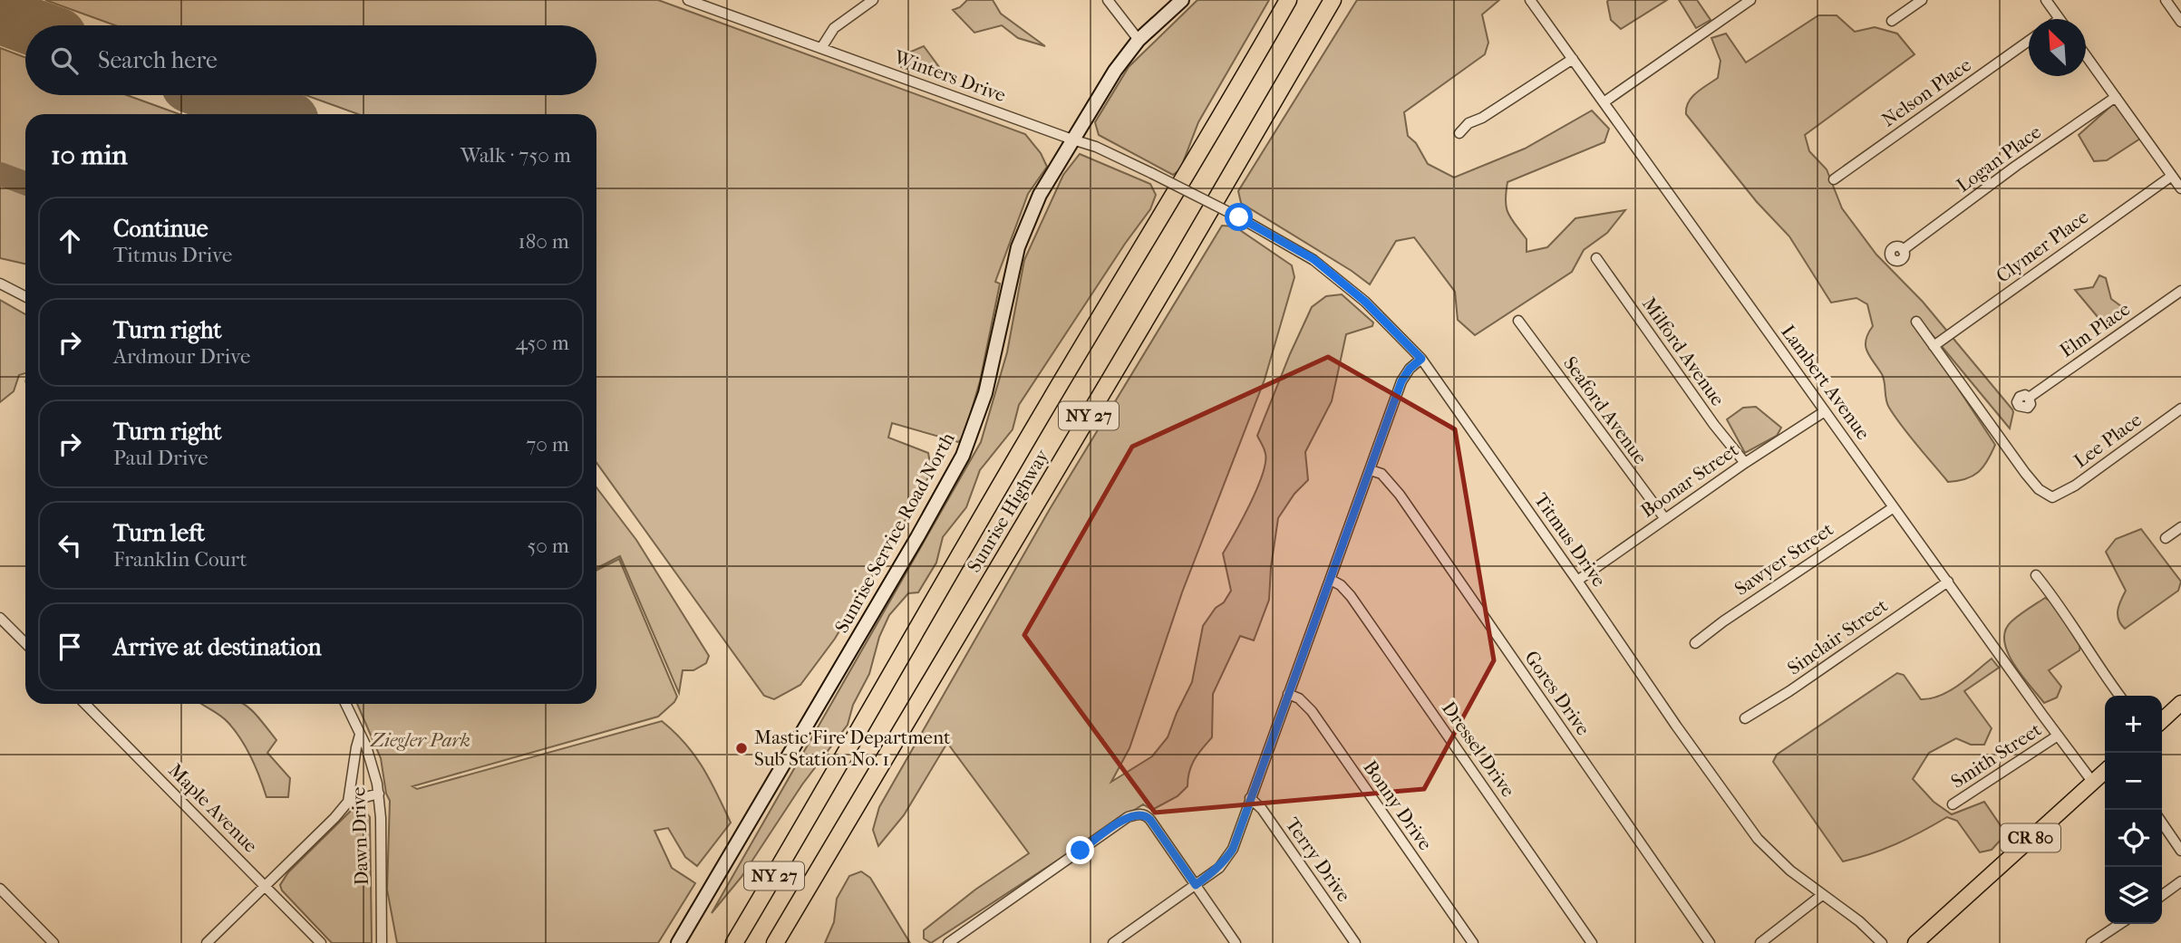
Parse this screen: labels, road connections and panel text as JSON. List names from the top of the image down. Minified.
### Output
{"streets":{"highway":["NY 27","Sunrise Highway"],"main road":["CR 80"],"street":["Winters Drive","Nelson Place","Logan Place","Clymer Place","Elm Place","Milford Avenue","Lambert Avenue","Seaford Avenue","Lee Place","Boonar Street","Sunrise Service Road North","Titmus Drive","Sawyer Street","Sinclair Street","Gores Drive","Dressel Drive","Smith Street","Bonny Drive","Maple Avenue","Dawn Drive","Terry Drive"]},"crossings":[["Winters Drive","Sunrise Service Road North"],["Winters Drive","Titmus Drive"],["Clymer Place","Lee Place"],["Milford Avenue","Boonar Street"],["Lambert Avenue","Boonar Street"],["Lambert Avenue","Sawyer Street"],["Lambert Avenue","Sinclair Street"],["Lambert Avenue","Smith Street"],["Lambert Avenue","CR 80"],["Seaford Avenue","Boonar Street"],["Boonar Street","Titmus Drive"]],"parks":["Ziegler Park"],"places":["Mastic Fire Department Sub Station No. 1"],"north":"top left","page":{"search":"Search here","heading":["10 min","Walk · 750 m"],"list":[["Continue","Titmus Drive","180 m"],["Turn right","Ardmour Drive","450 m"],["Turn right","Paul Drive","70 m"],["Turn left","Franklin Court","50 m"],"Arrive at destination"],"map_buttons":["+","−"]}}
